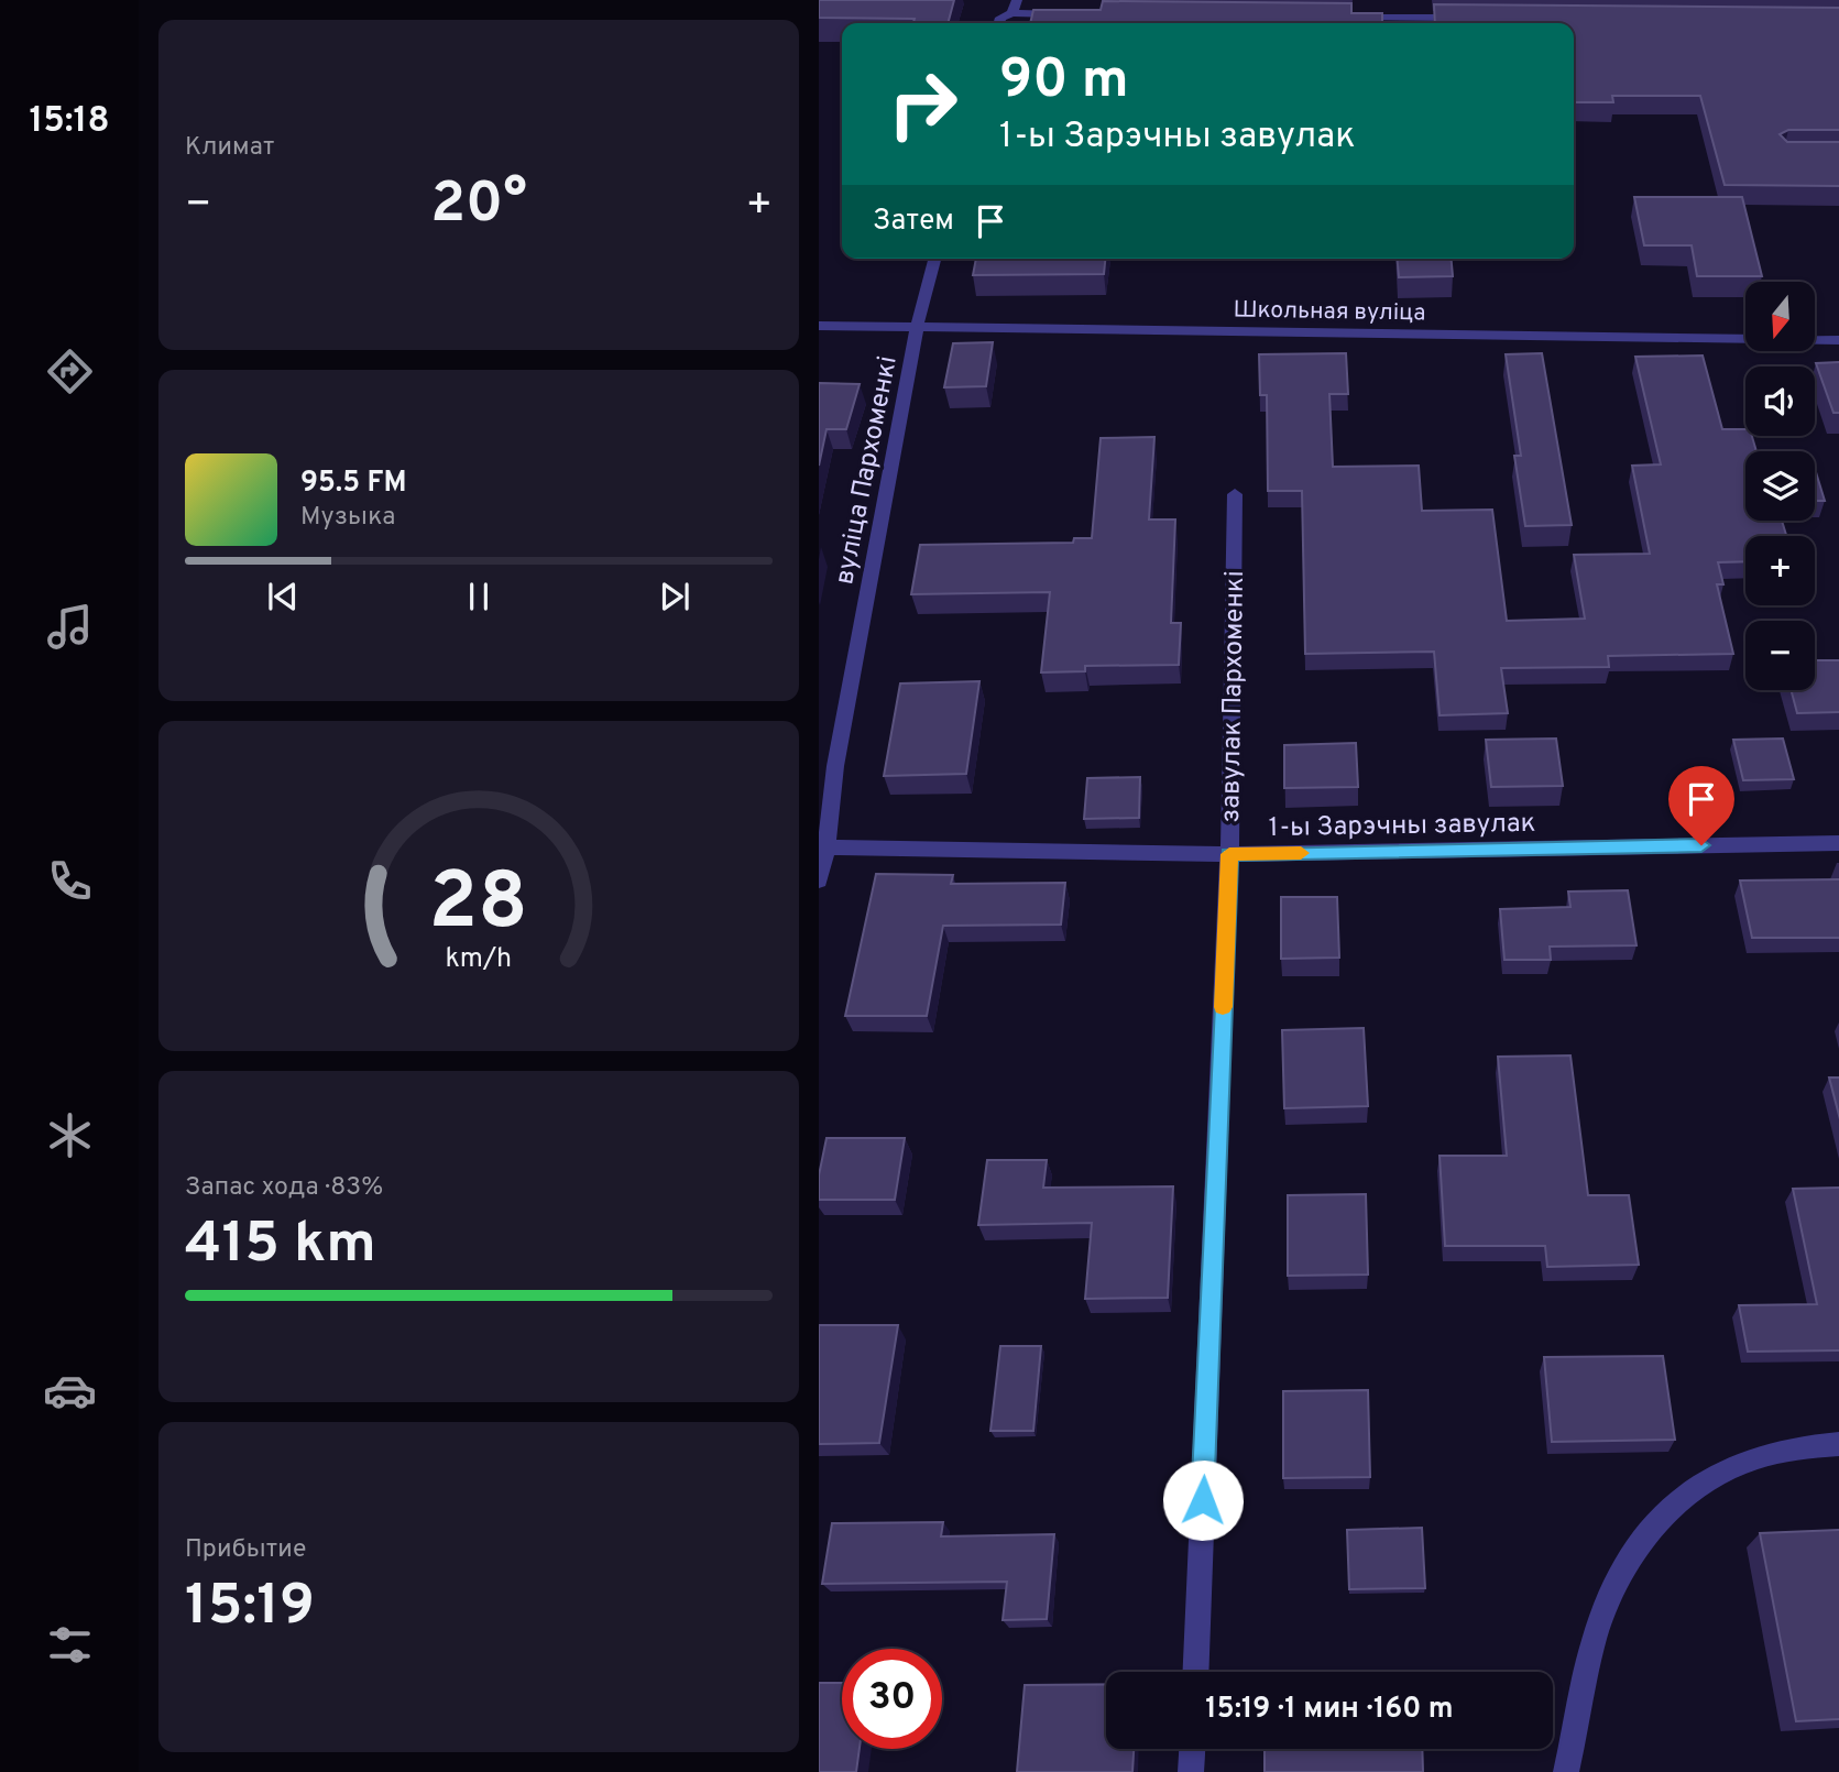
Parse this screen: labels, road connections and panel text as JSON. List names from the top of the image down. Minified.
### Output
{"streets":{"street":["Школьная вуліца","вуліца Пархоменкі","завулак Пархоменкі","1-ы Зарэчны завулак"]},"crossings":[["Школьная вуліца","вуліца Пархоменкі"],["вуліца Пархоменкі","1-ы Зарэчны завулак"],["завулак Пархоменкі","1-ы Зарэчны завулак"]],"north":"bottom","page":{"tabs":"15:18","tile":["Климат",["Запас хода · 83%","415 km"],["Прибытие","15:19"]],"turn":["90 m","1-ы Зарэчны завулак"],"heat":["−","20°","+"],"then":"Затем","map_buttons":["+","−"],"song":["95.5 FM","Музыка"],"limit":"30","trip":"15:19 · 1 мин · 160 m","gauge":["28","km/h"]}}
